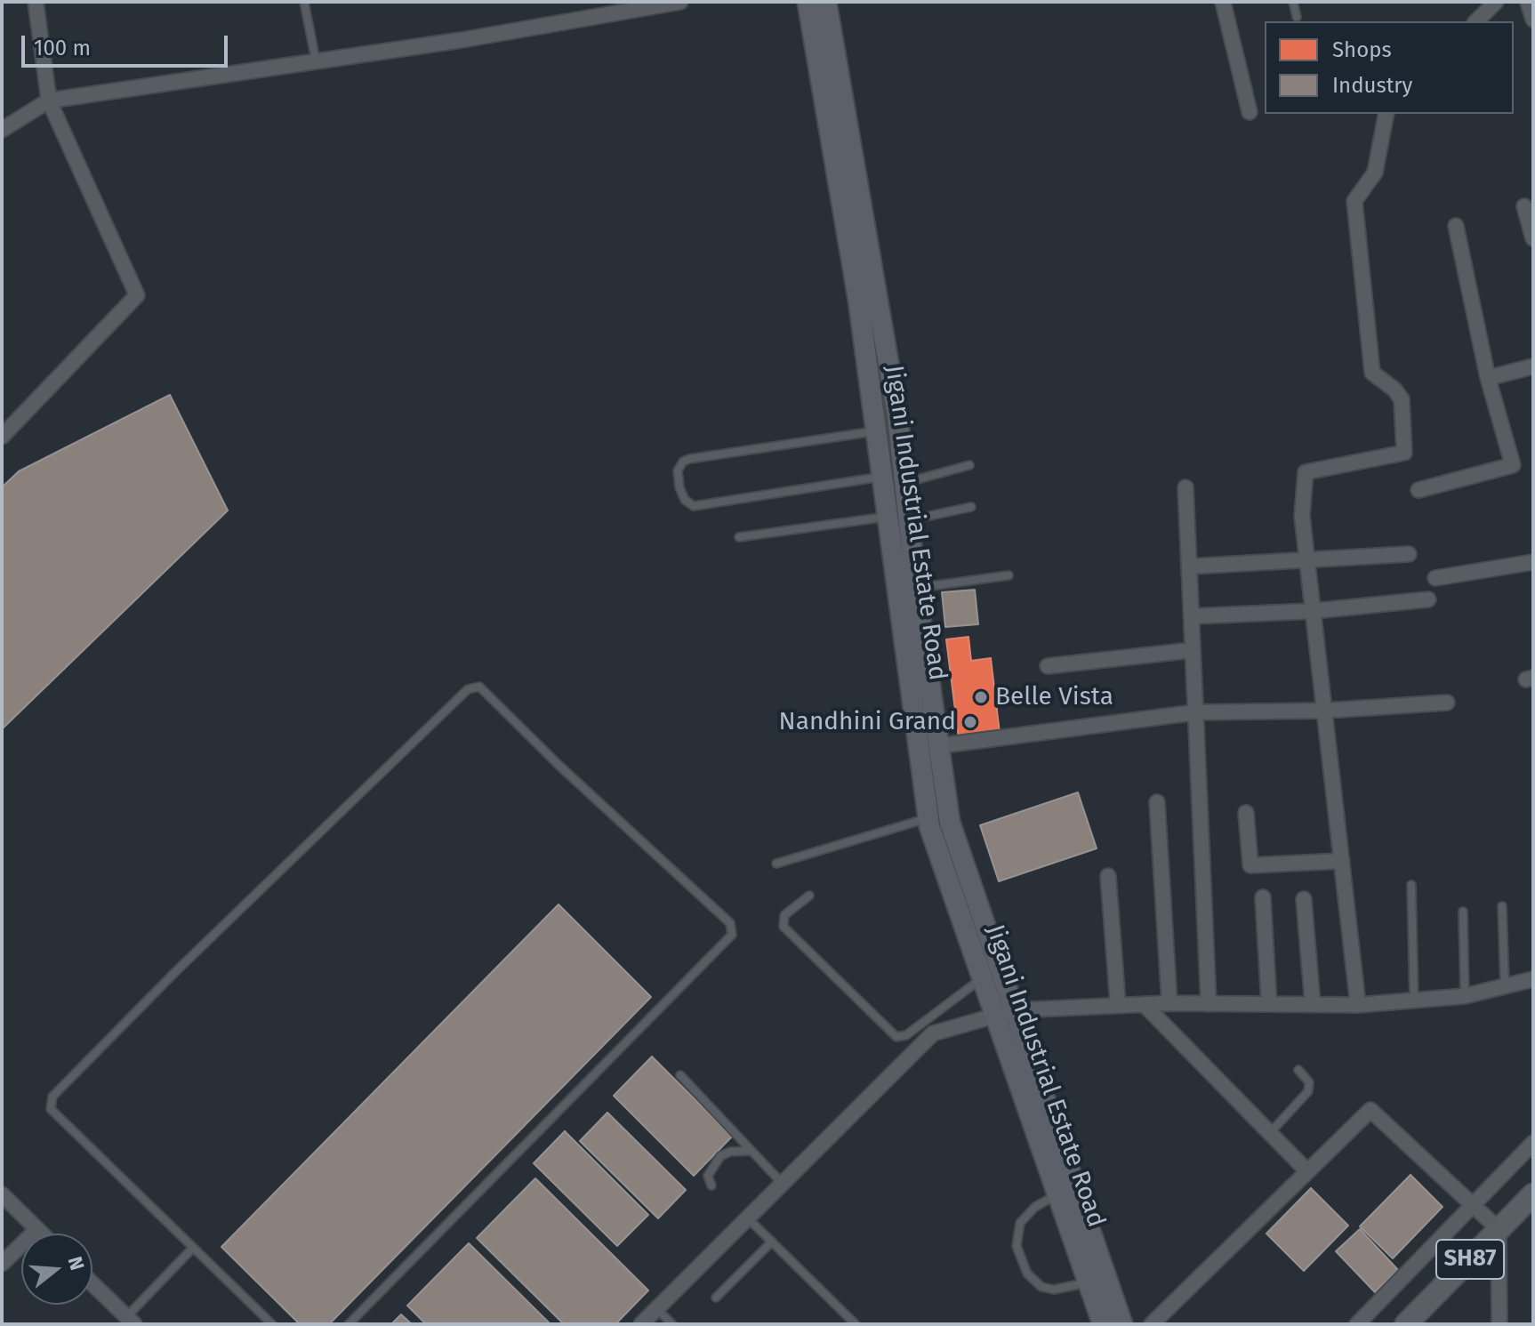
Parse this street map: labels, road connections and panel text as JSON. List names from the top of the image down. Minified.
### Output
{"streets":{"main road":["Jigani Industrial Estate Road","SH87"]},"places":["Belle Vista","Nandhini Grand"],"legend":["Shops","Industry"],"scale_bar":"100 m","north":"right"}
